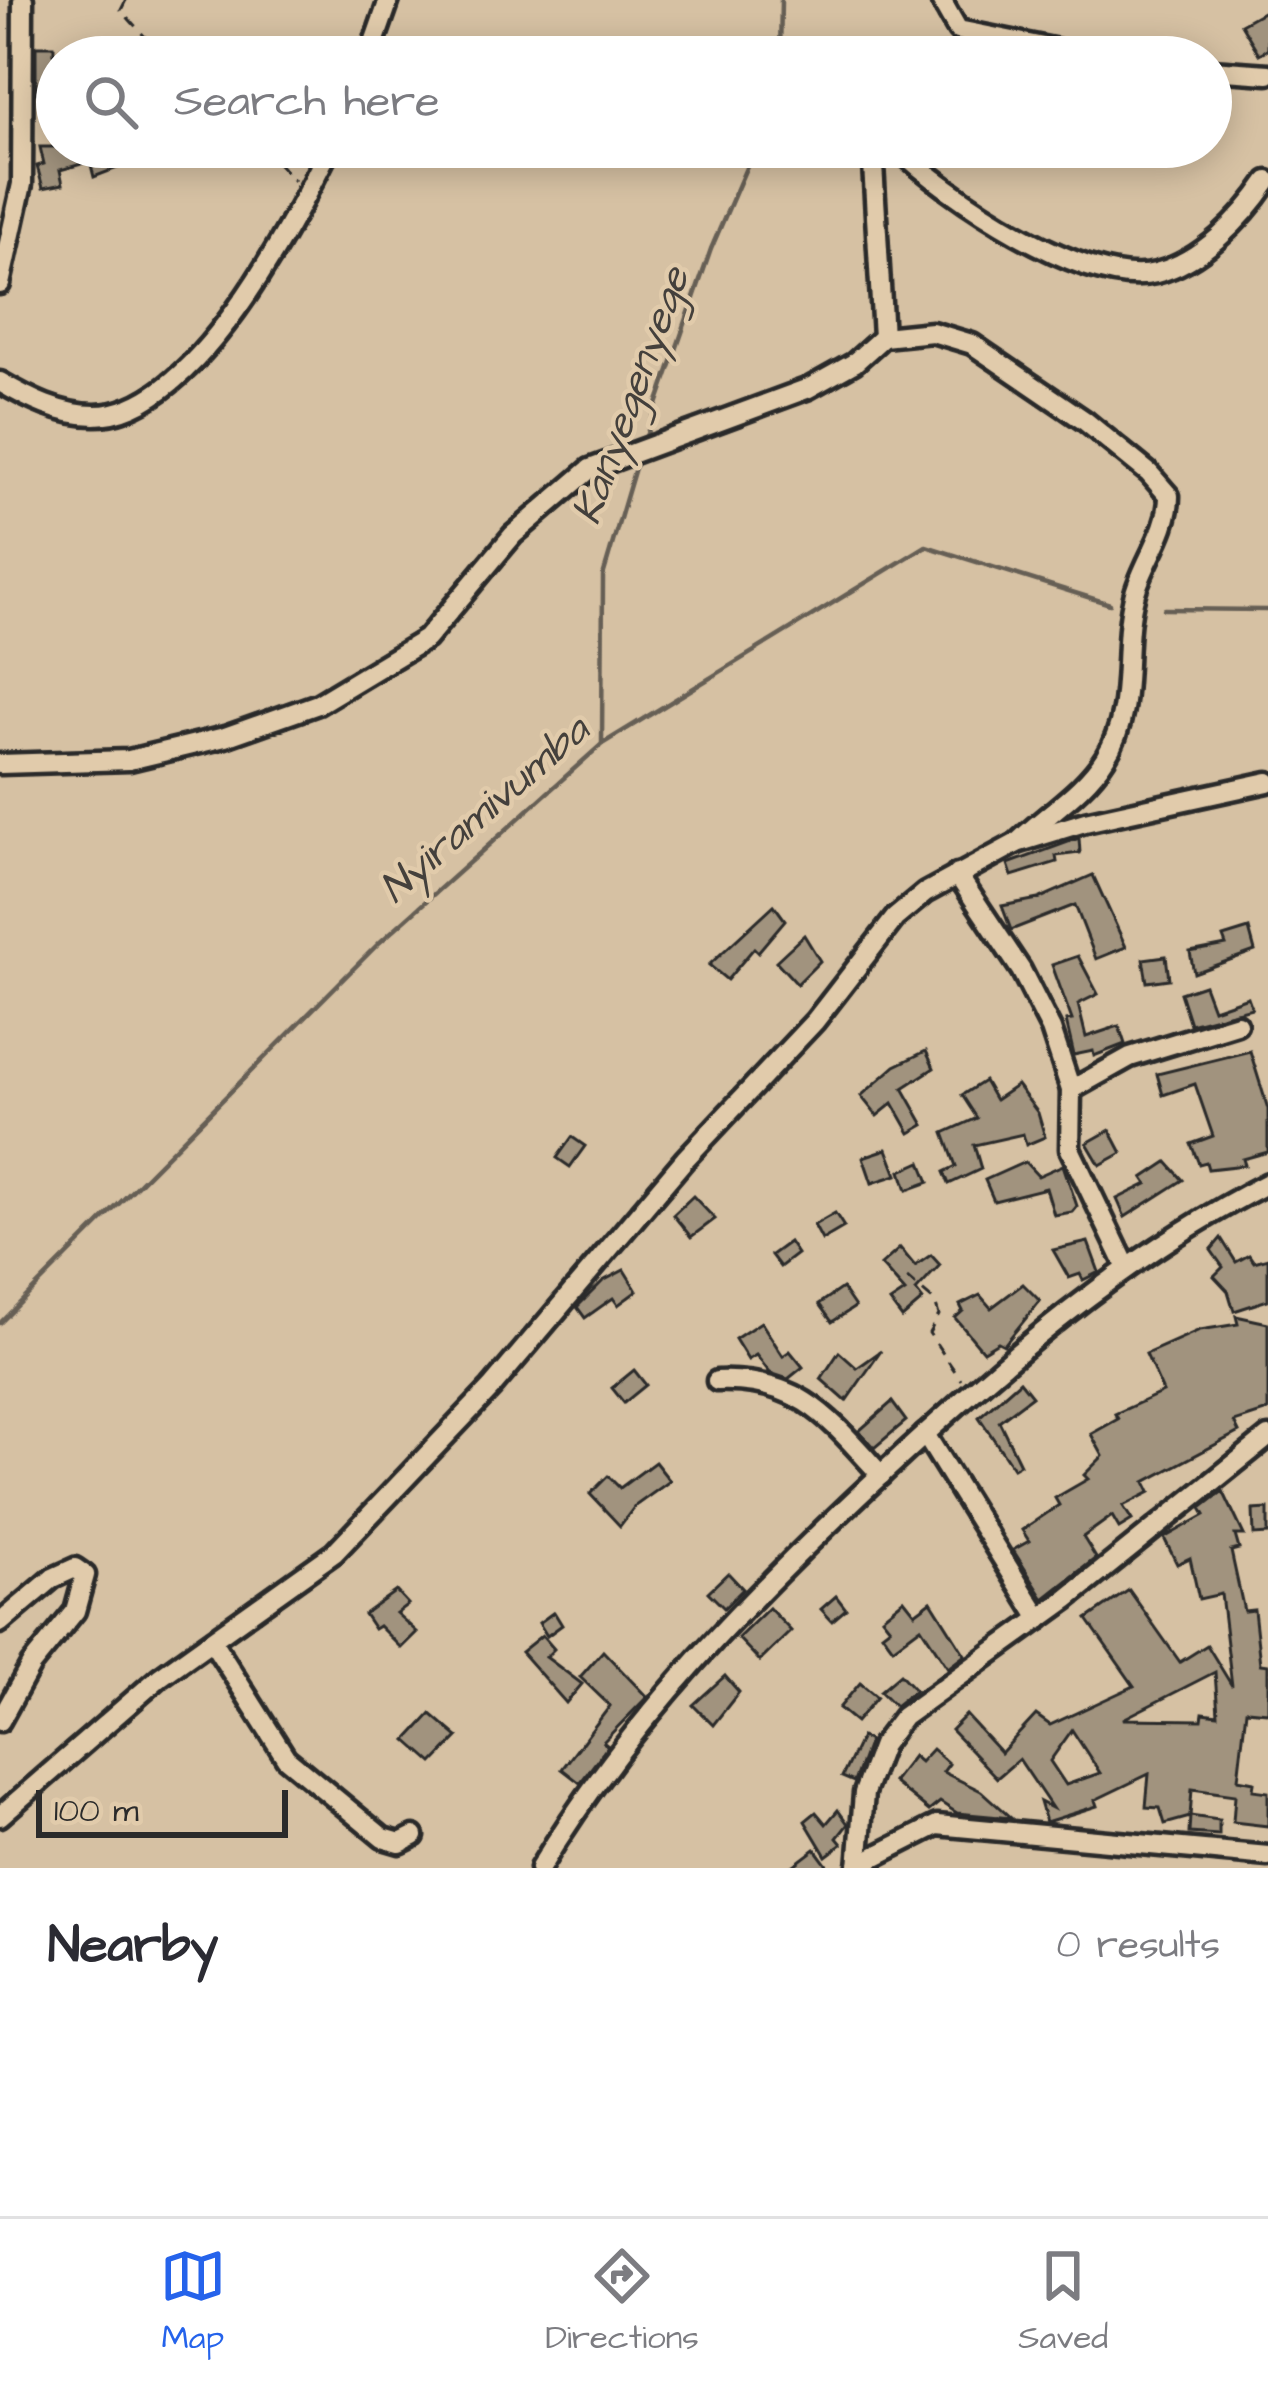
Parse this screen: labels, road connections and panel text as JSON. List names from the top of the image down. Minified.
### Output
{"water":["Kanyegenyege","Nyiramivumba"],"scale_bar":"100 m","page":{"search":"Search here","scale":"100 m","heading":["Nearby","0 results"],"nav":["Map","Directions","Saved"]}}
